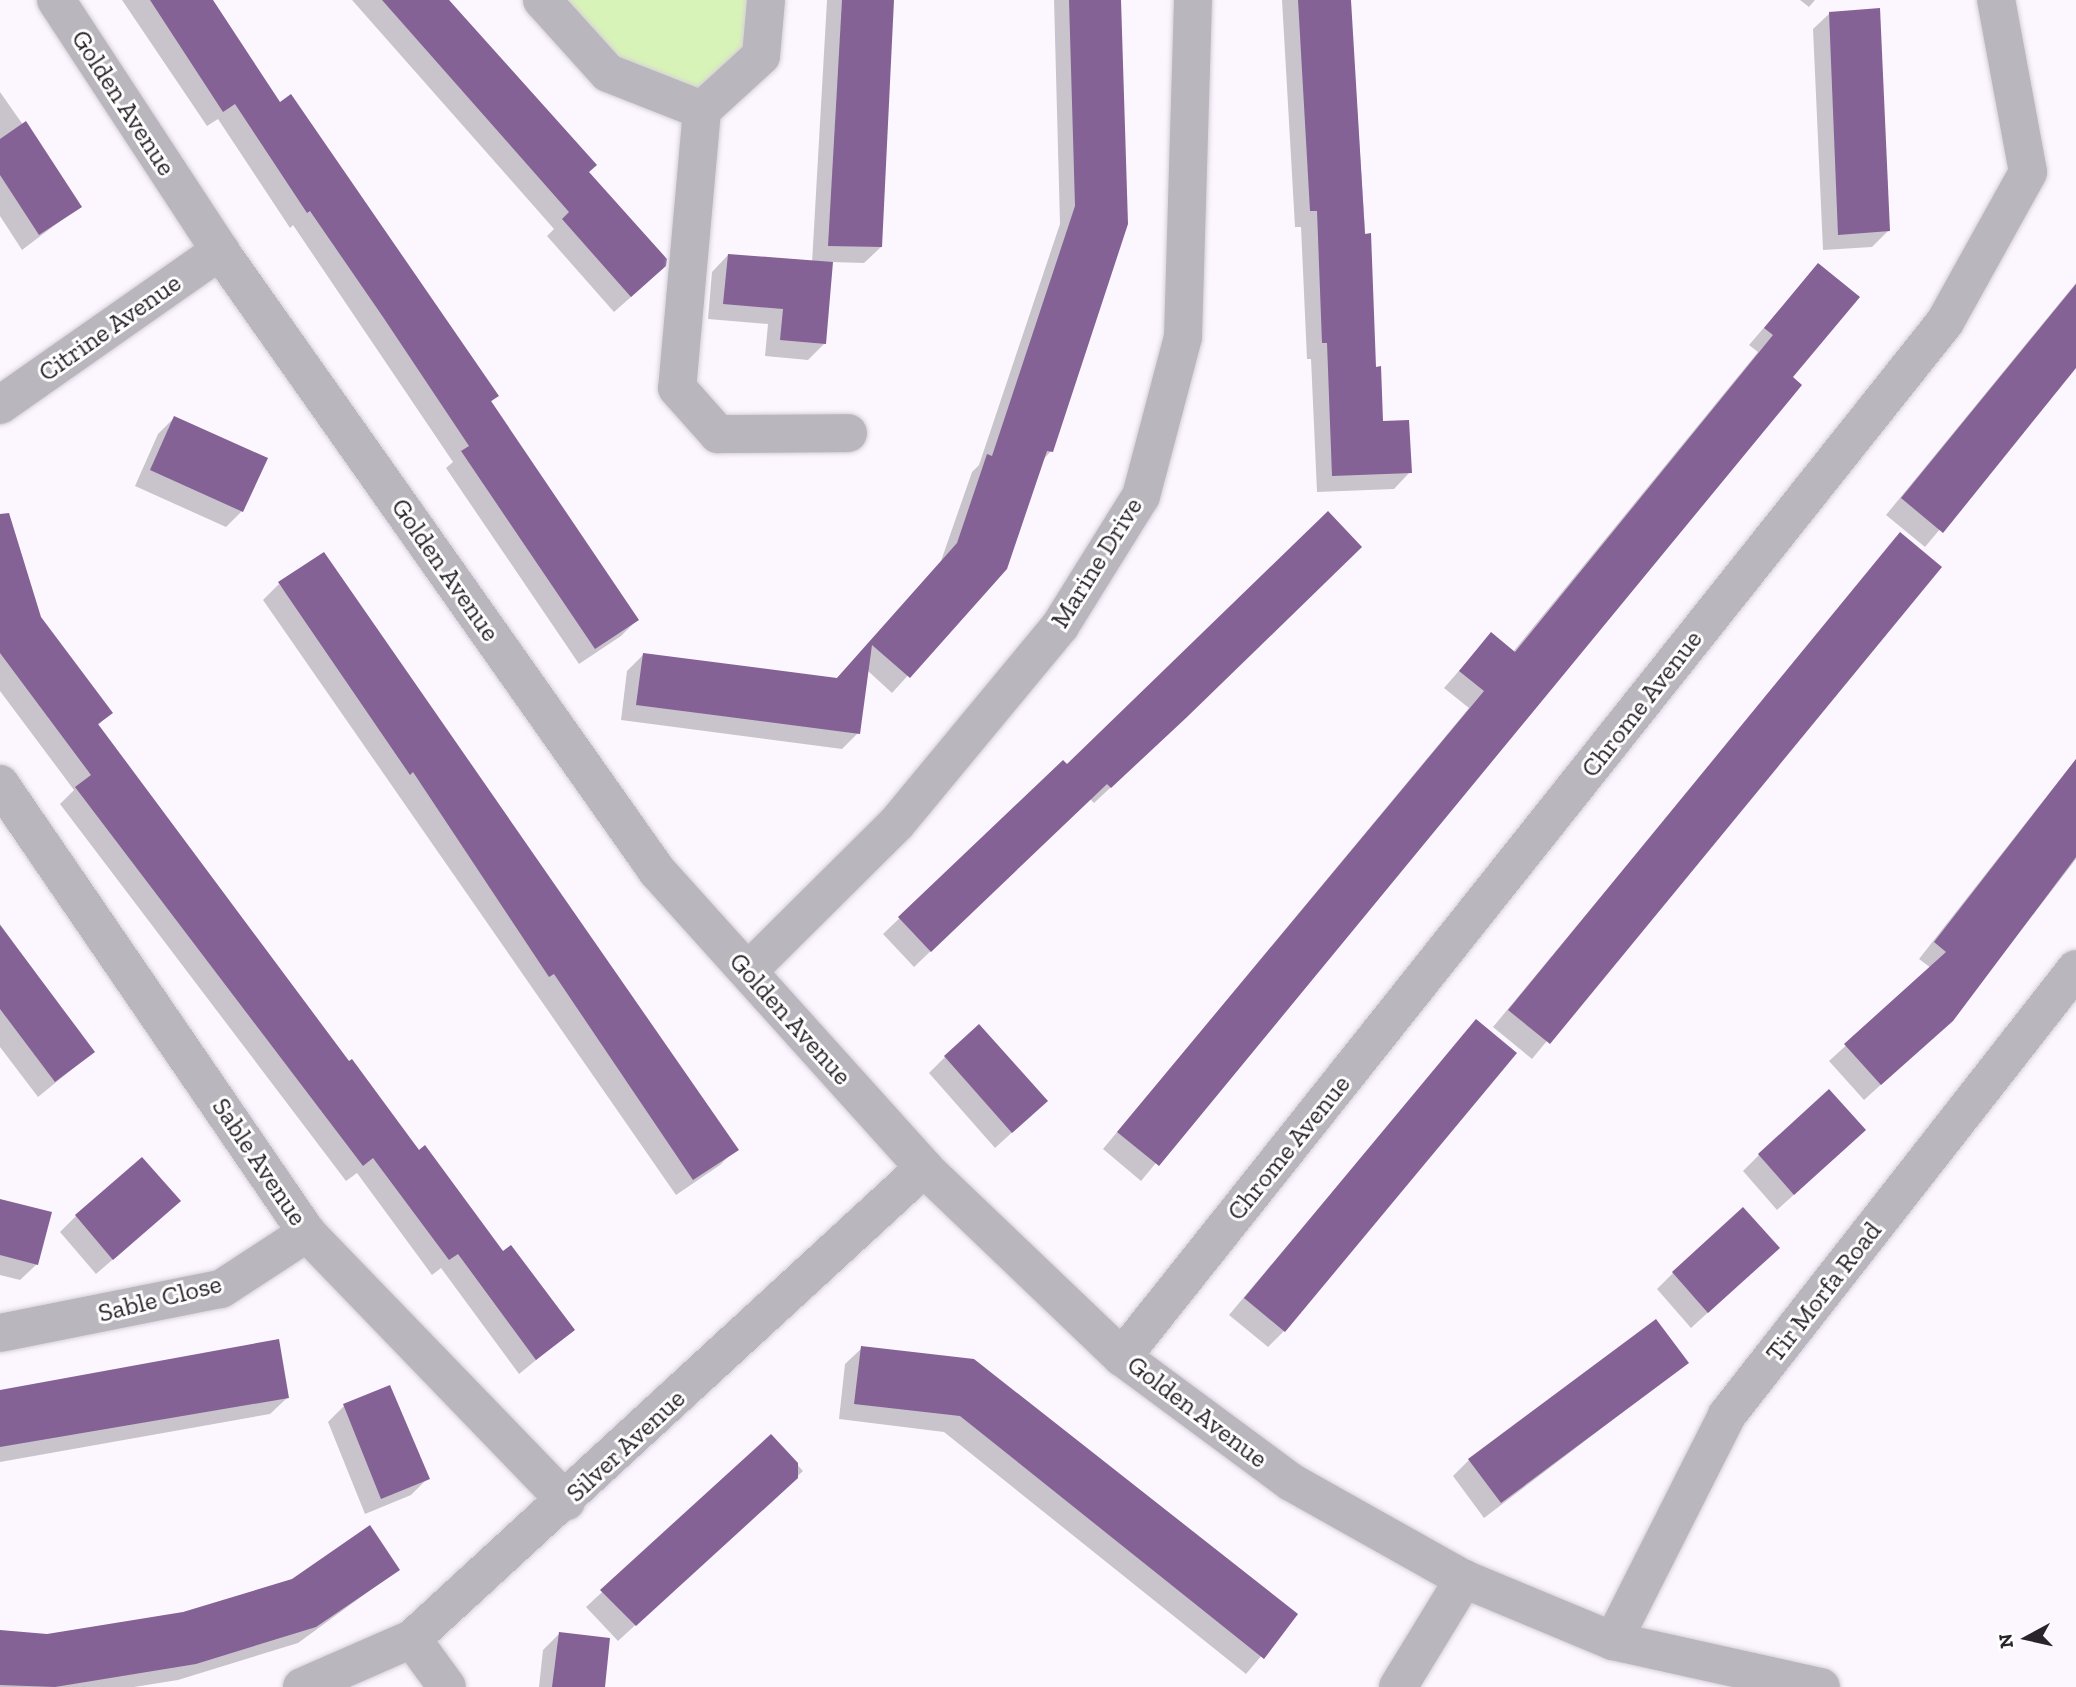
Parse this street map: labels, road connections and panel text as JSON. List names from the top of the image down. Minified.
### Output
{"streets":{"street":["Golden Avenue","Citrine Avenue","Marine Drive","Chrome Avenue","Sable Avenue","Tir Morfa Road","Sable Close","Silver Avenue"]},"crossings":[["Golden Avenue","Citrine Avenue"],["Golden Avenue","Marine Drive"],["Golden Avenue","Chrome Avenue"],["Golden Avenue","Tir Morfa Road"],["Golden Avenue","Silver Avenue"],["Sable Avenue","Sable Close"],["Sable Avenue","Silver Avenue"]],"north":"left"}
